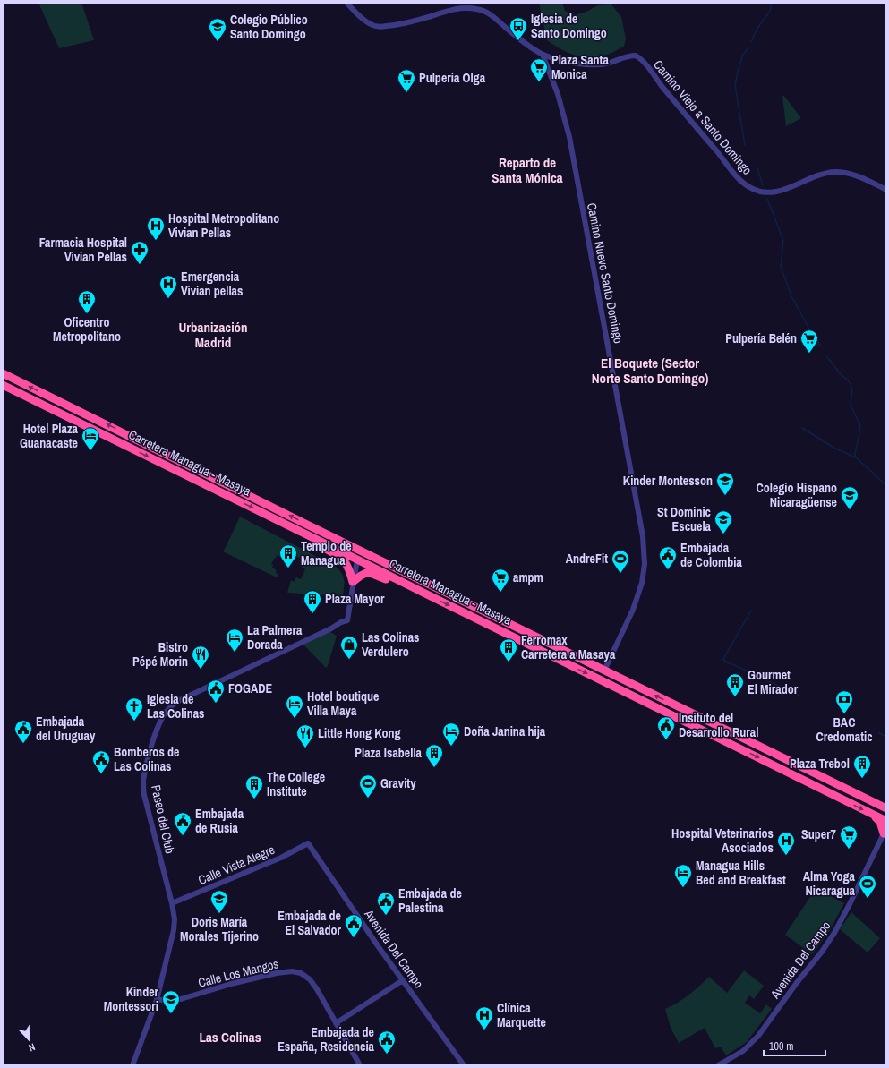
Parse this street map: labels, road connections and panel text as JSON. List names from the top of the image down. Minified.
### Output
{"streets":{"highway":["Carretera Managua - Masaya"],"street":["Camino Viejo a Santo Domingo","Camino Nuevo Santo Domingo","Paseo del Club","Calle Vista Alegre","Avenida Del Campo","Calle Los Mangos"]},"crossings":[["Camino Viejo a Santo Domingo","Camino Nuevo Santo Domingo"],["Camino Nuevo Santo Domingo","Carretera Managua - Masaya"],["Paseo del Club","Calle Vista Alegre"],["Paseo del Club","Calle Los Mangos"],["Calle Vista Alegre","Avenida Del Campo"]],"districts":["Reparto de Santa Mónica","Urbanización Madrid","El Boquete (Sector Norte Santo Domingo)","Las Colinas"],"places":{"bus stop":["Iglesia de Santo Domingo"],"school or university":["Colegio Público Santo Domingo","Kinder Montesson","Colegio Hispano Nicaragüense","St Dominic Escuela","Doris María Morales Tijerino","Kinder Montessori"],"supermarket":["Plaza Santa Monica","Pulpería Olga","Pulpería Belén","ampm","Super7"],"hospital":["Hospital Metropolitano Vivian Pellas","Emergencia Vivían pellas","Hospital Veterinarios Asociados","Clínica Marquette"],"pharmacy":["Farmacia Hospital Vivian Pellas"],"building":["Oficentro Metropolitano","Templo de Managua","Plaza Mayor","Ferromax Carretera a Masaya","Gourmet El Mirador","Plaza Isabella","Plaza Trebol","The College Institute"],"hotel":["Hotel Plaza Guanacaste","La Palmera Dorada","Hotel boutique Villa Maya","Doña Janina hija","Managua Hills Bed and Breakfast"],"public building":["Embajada de Colombia","FOGADE","Insituto del Desarrollo Rural","Embajada del Uruguay","Bomberos de Las Colinas","Embajada de Rusia","Embajada de Palestina","Embajada de El Salvador","Embajada de España, Residencia"],"sports":["AndreFit","Gravity","Alma Yoga Nicaragua"],"shop":["Las Colinas Verdulero"],"restaurant":["Bistro Pépé Morin","Little Hong Kong"],"bank":["BAC Credomatic"],"church":["Iglesia de Las Colinas"]},"scale_bar":"100 m","north":"bottom"}
